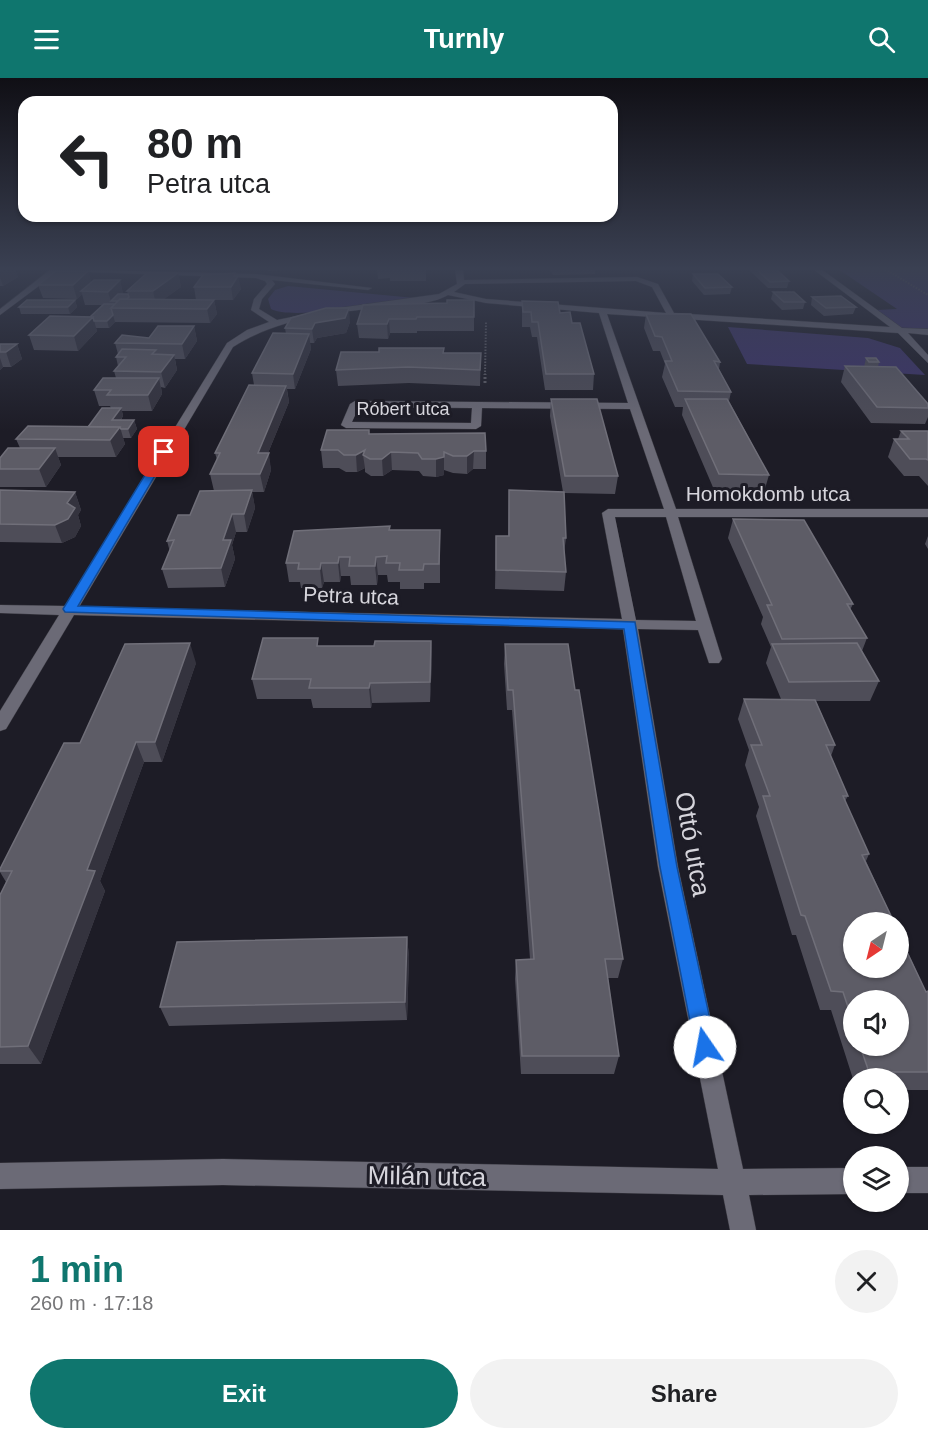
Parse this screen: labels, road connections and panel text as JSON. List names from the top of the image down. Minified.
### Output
{"streets":{"street":["Róbert utca","Homokdomb utca","Petra utca","Ottó utca","Milán utca"]},"crossings":[["Homokdomb utca","Ottó utca"],["Petra utca","Ottó utca"],["Ottó utca","Milán utca"]],"north":"bottom left","page":{"header":"Turnly","turn":["80 m","Petra utca"],"heading":["1 min","260 m · 17:18"],"buttons":["Exit","Share"]}}
